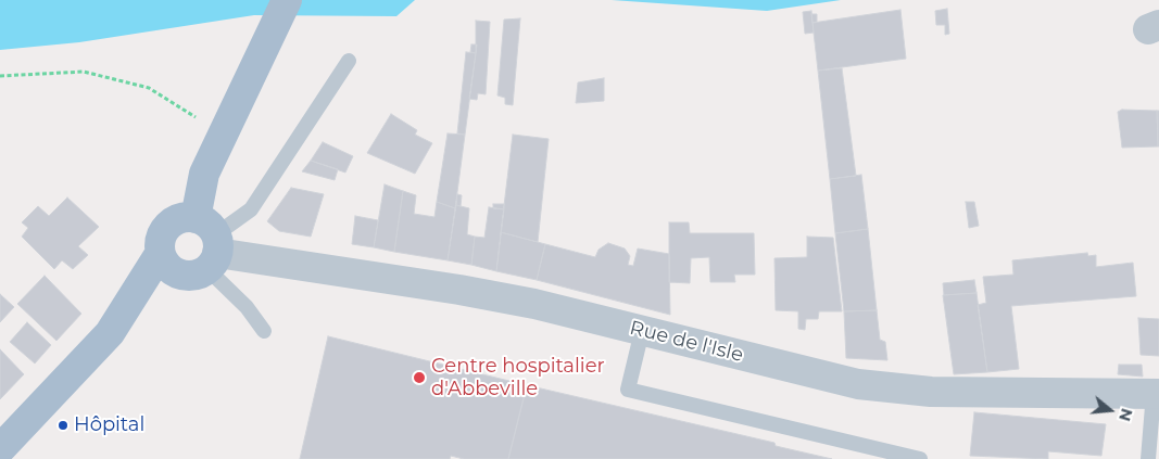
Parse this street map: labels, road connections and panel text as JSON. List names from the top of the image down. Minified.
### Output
{"streets":{"street":["Rue de l'Isle"]},"places":["Centre hospitalier d'Abbeville","Hôpital"],"north":"right"}
